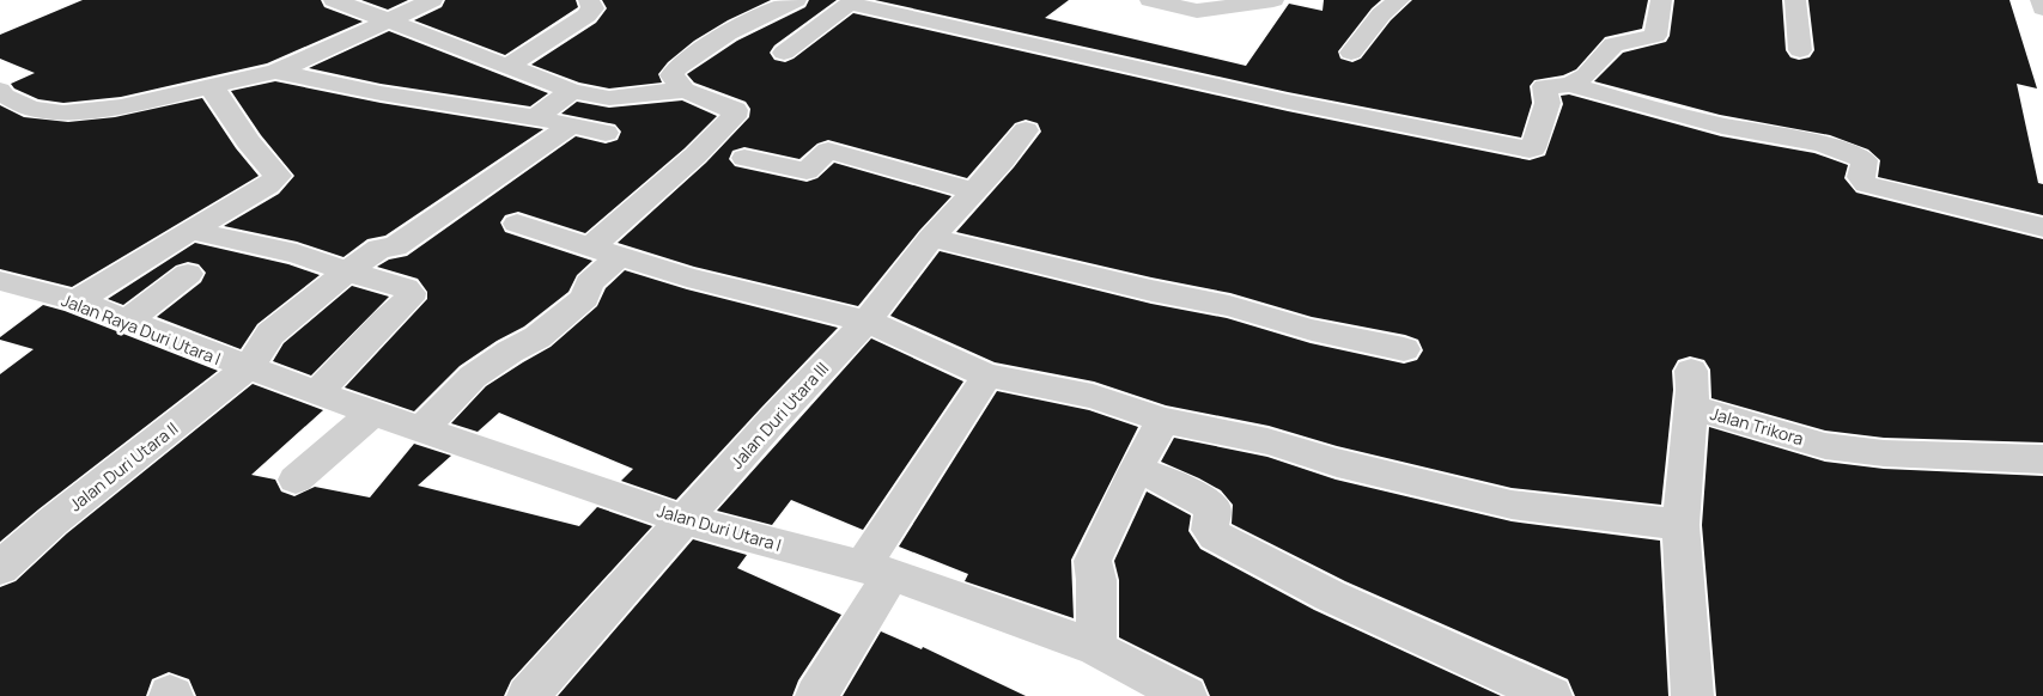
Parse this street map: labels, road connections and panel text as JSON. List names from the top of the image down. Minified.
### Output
{"streets":{"street":["Jalan Raya Duri Utara I","Jalan Duri Utara III","Jalan Trikora","Jalan Duri Utara II","Jalan Duri Utara I"]},"crossings":[["Jalan Raya Duri Utara I","Jalan Duri Utara II"],["Jalan Raya Duri Utara I","Jalan Duri Utara I"],["Jalan Duri Utara III","Jalan Duri Utara I"],["Jalan Duri Utara II","Jalan Duri Utara I"]]}
